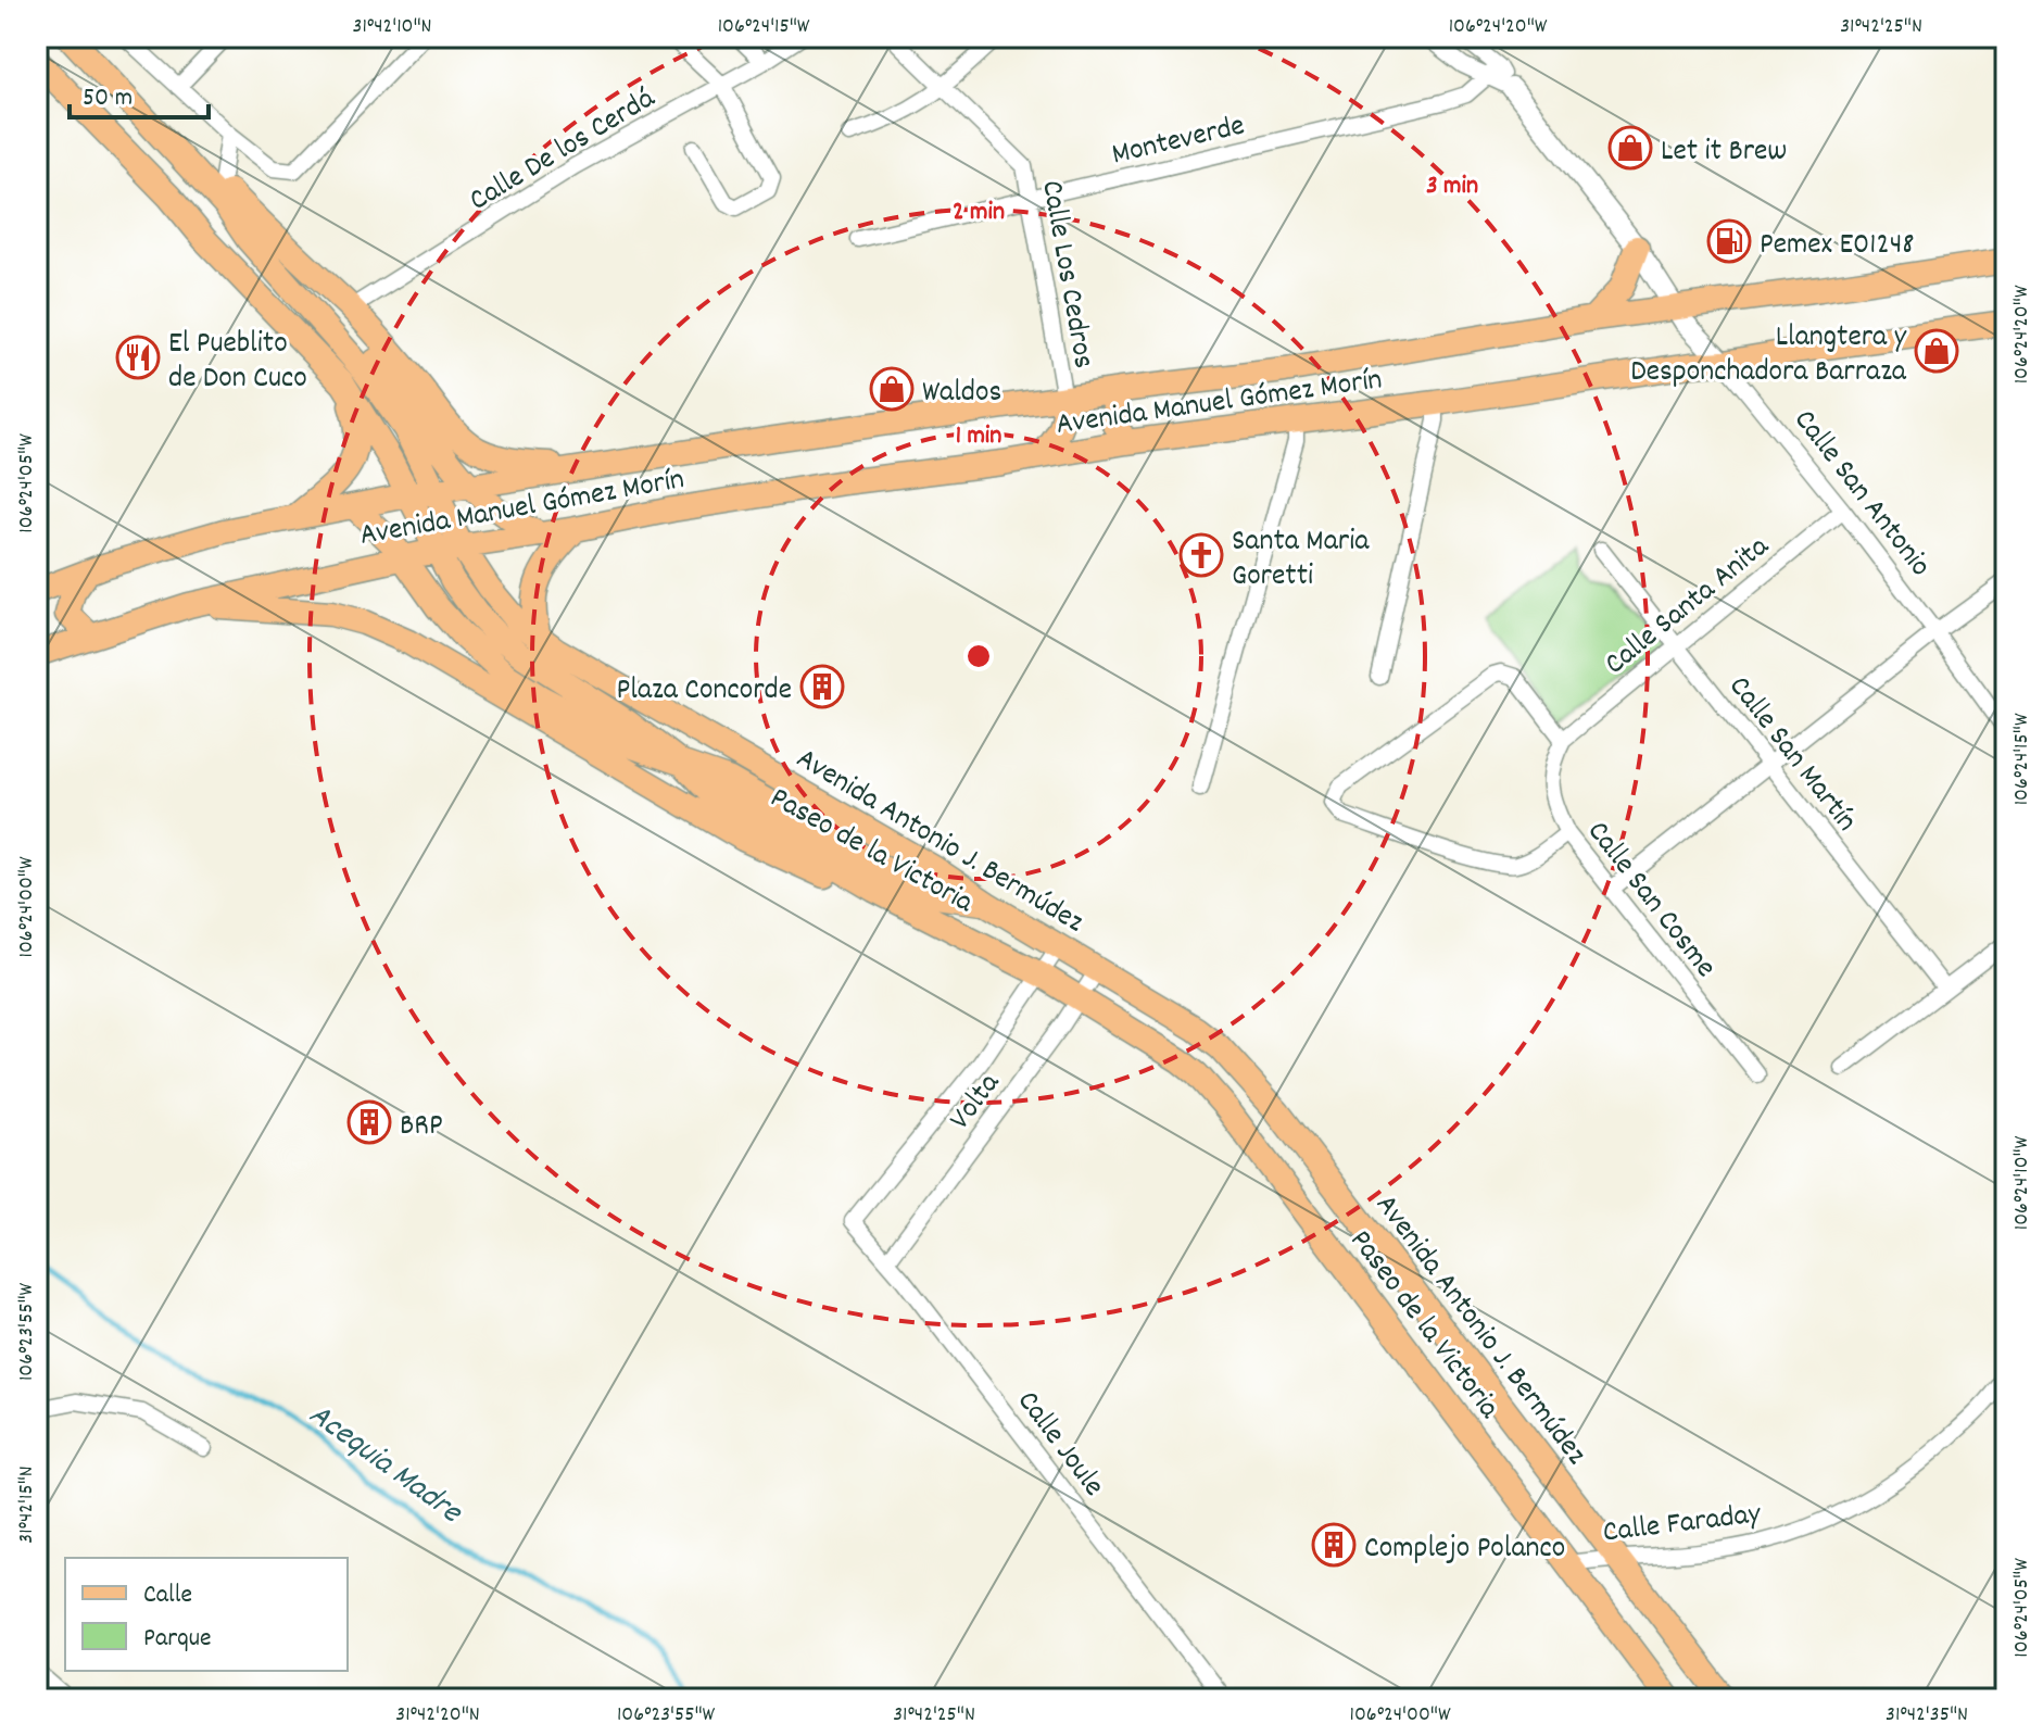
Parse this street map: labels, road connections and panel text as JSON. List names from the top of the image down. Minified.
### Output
{"streets":{"main road":["Avenida Manuel Gómez Morín","Avenida Antonio J. Bermúdez","Paseo de la Victoria"],"street":["Monteverde","Calle De los Cerdá","Calle Los Cedros","Calle San Antonio","Calle Santa Anita","Calle San Martín","Calle San Cosme","Volta","Calle Joule","Calle Faraday"]},"crossings":[["Monteverde","Calle Los Cedros"],["Monteverde","Calle San Antonio"],["Calle Los Cedros","Avenida Manuel Gómez Morín"],["Avenida Manuel Gómez Morín","Calle San Antonio"],["Avenida Manuel Gómez Morín","Avenida Antonio J. Bermúdez"],["Avenida Manuel Gómez Morín","Paseo de la Victoria"],["Calle San Antonio","Calle Santa Anita"],["Calle Santa Anita","Calle San Martín"],["Calle Santa Anita","Calle San Cosme"],["Avenida Antonio J. Bermúdez","Volta"],["Avenida Antonio J. Bermúdez","Calle Faraday"],["Paseo de la Victoria","Volta"],["Paseo de la Victoria","Calle Faraday"],["Volta","Calle Joule"]],"water":["Acequia Madre"],"places":{"shop":["Let it Brew","Llangtera y Desponchadora Barraza","Waldos"],"fuel station":["Pemex E01248"],"restaurant":["El Pueblito de Don Cuco"],"church":["Santa Maria Goretti"],"building":["Plaza Concorde","BRP","Complejo Polanco"]},"legend":["Calle","Parque"],"scale_bar":"50 m","coordinates":["31°42'10\"N","106°24'15\"W","106°24'20\"W","31°42'25\"N","106°24'05\"W","106°24'00\"W","106°24'10\"W","106°23'55\"W","31°42'15\"N","31°42'20\"N","31°42'35\"N"],"rings":["3 min","2 min","1 min"]}
